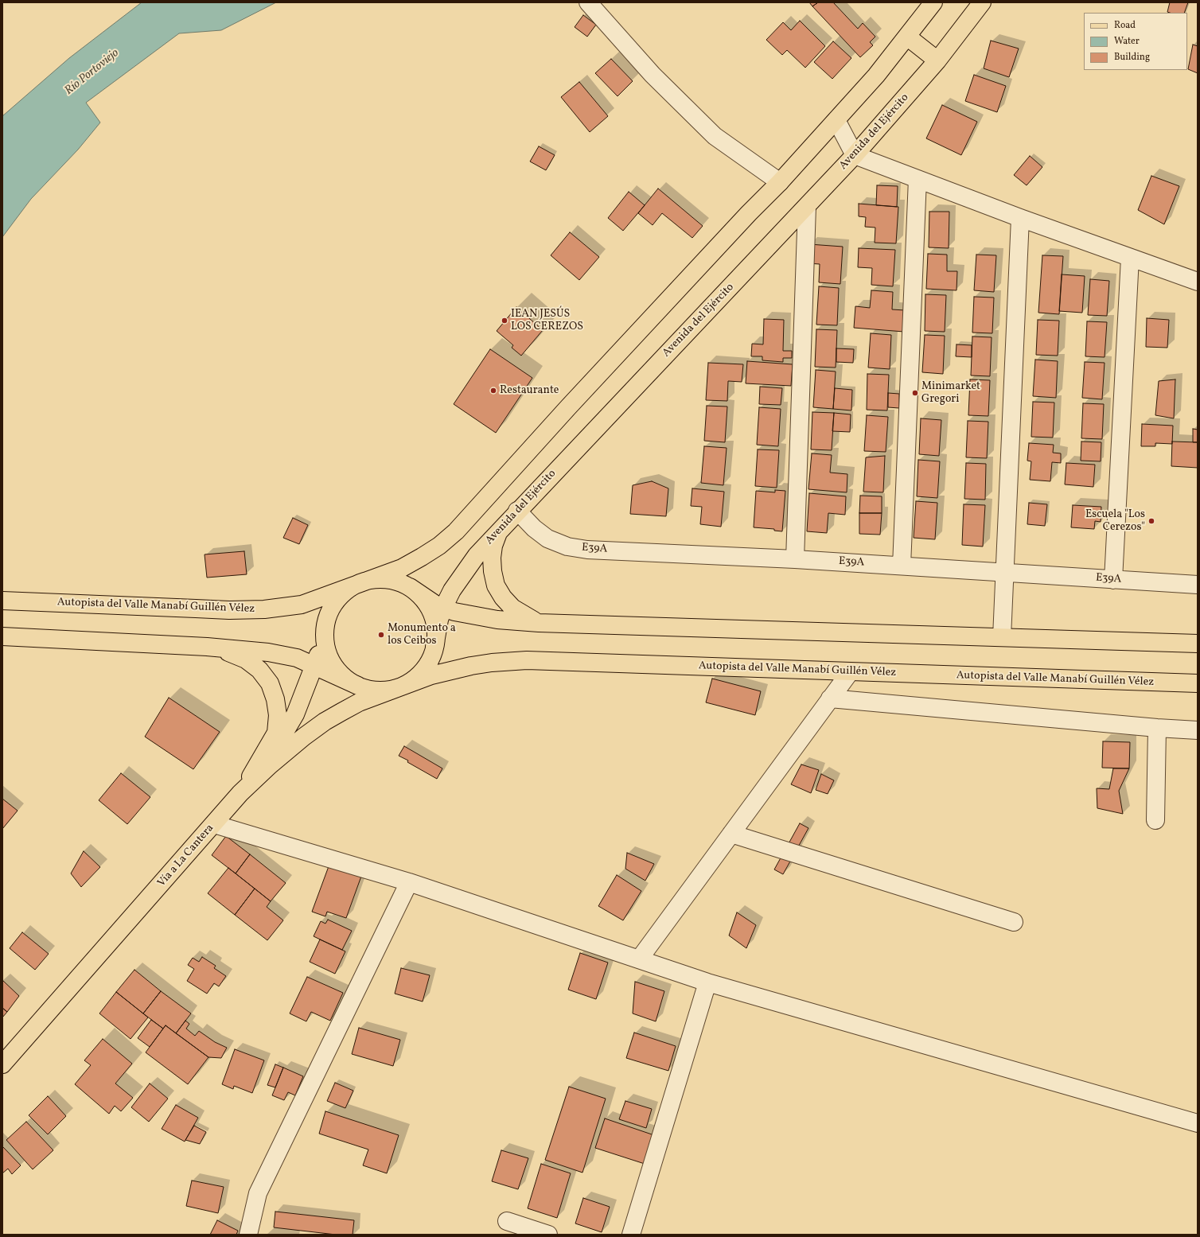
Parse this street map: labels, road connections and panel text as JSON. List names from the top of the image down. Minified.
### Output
{"streets":{"main road":["Avenida del Ejército","Autopista del Valle Manabí Guillén Vélez","Vía a La Cantera"],"street":["E39A"]},"crossings":[["Avenida del Ejército","E39A"],["Avenida del Ejército","Autopista del Valle Manabí Guillén Vélez"],["Avenida del Ejército","Vía a La Cantera"],["Autopista del Valle Manabí Guillén Vélez","Vía a La Cantera"]],"water":["Río Portoviejo"],"places":["IEAN JESÚS LOS CEREZOS","Restaurante","Minimarket Gregori","Escuela \"Los Cerezos\"","Monumento a los Ceibos"],"legend":["Road","Water","Building"]}
